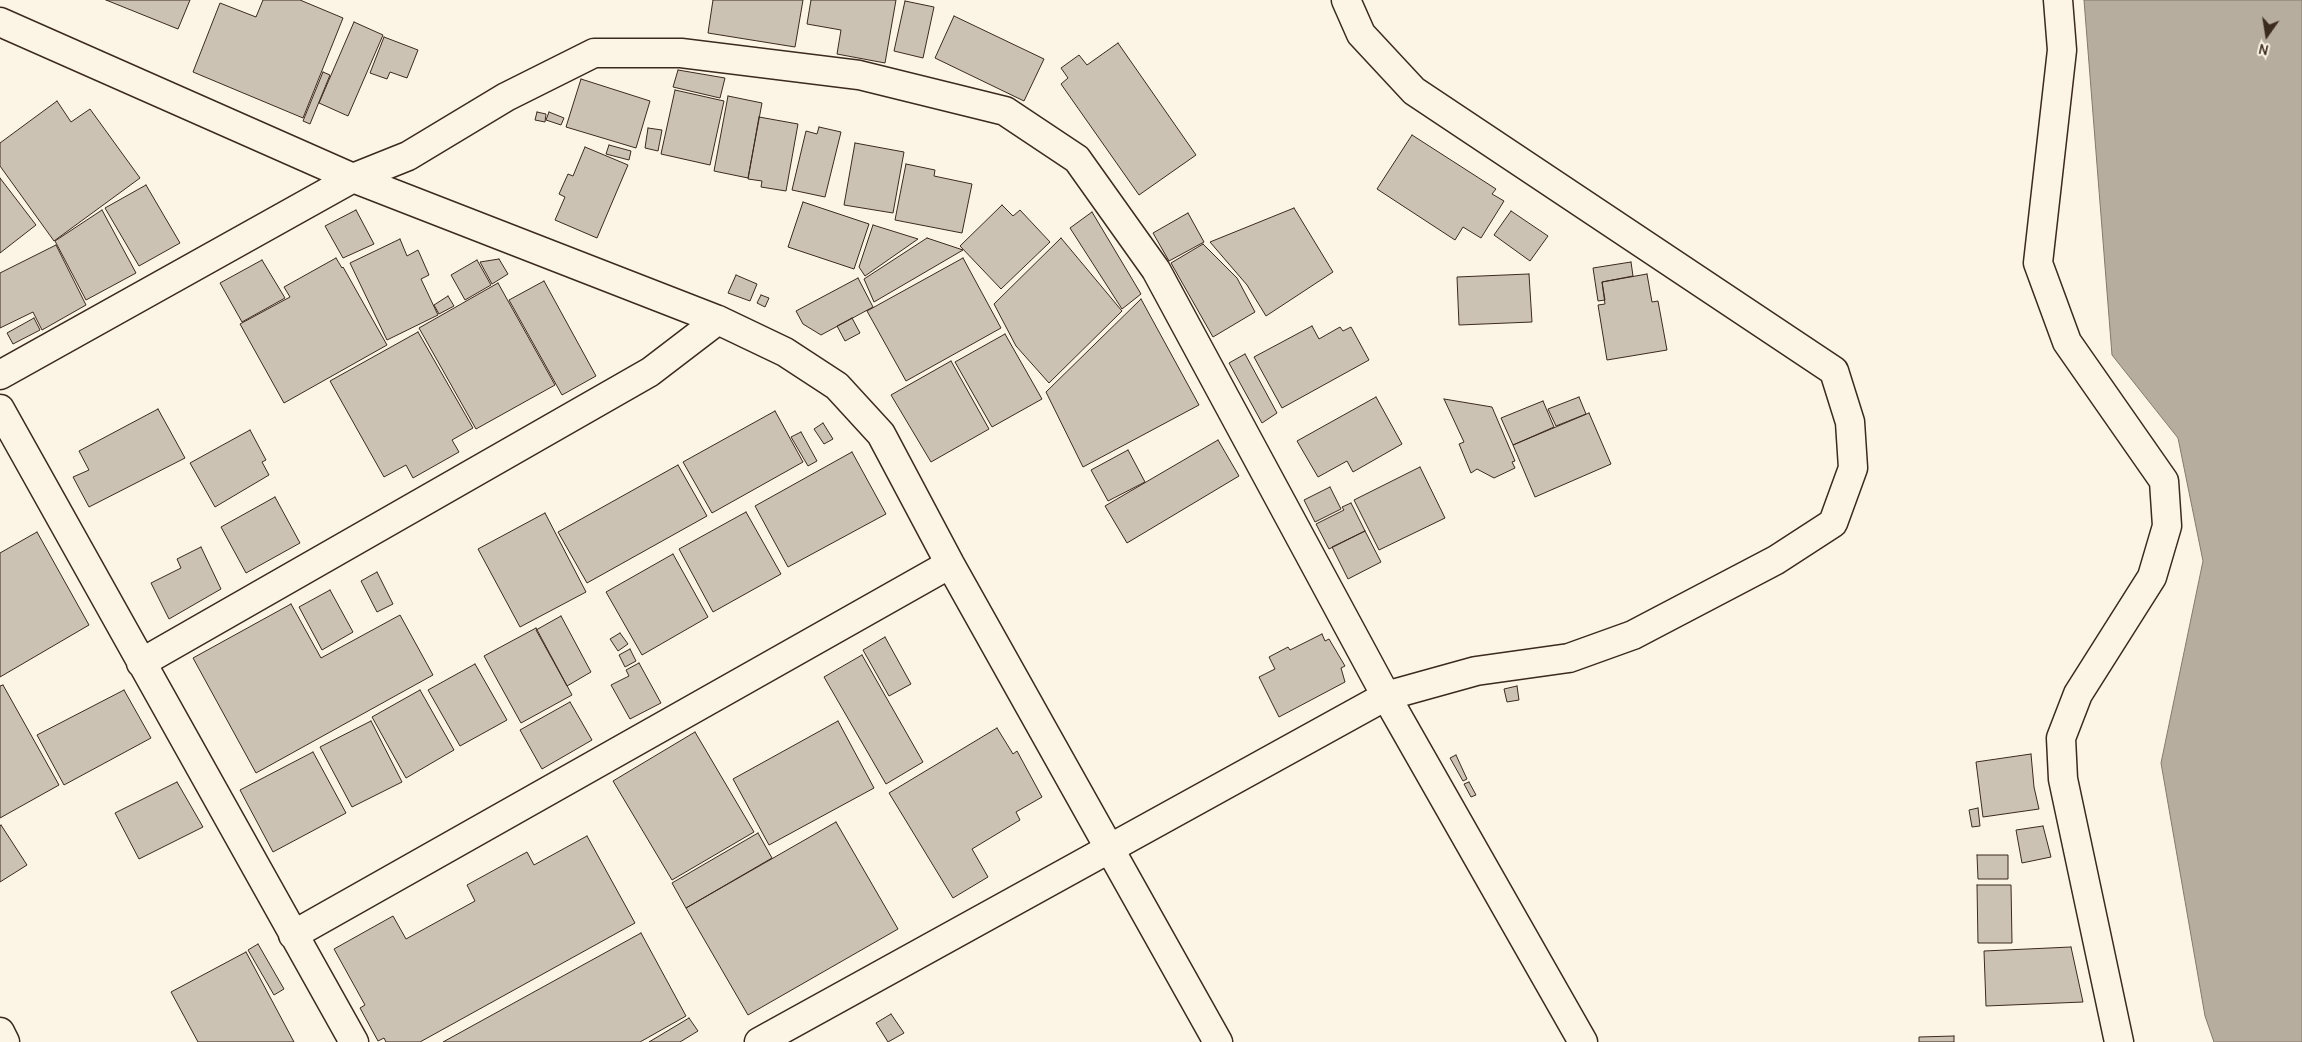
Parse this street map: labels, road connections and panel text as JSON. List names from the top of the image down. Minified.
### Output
{"north":"bottom"}
